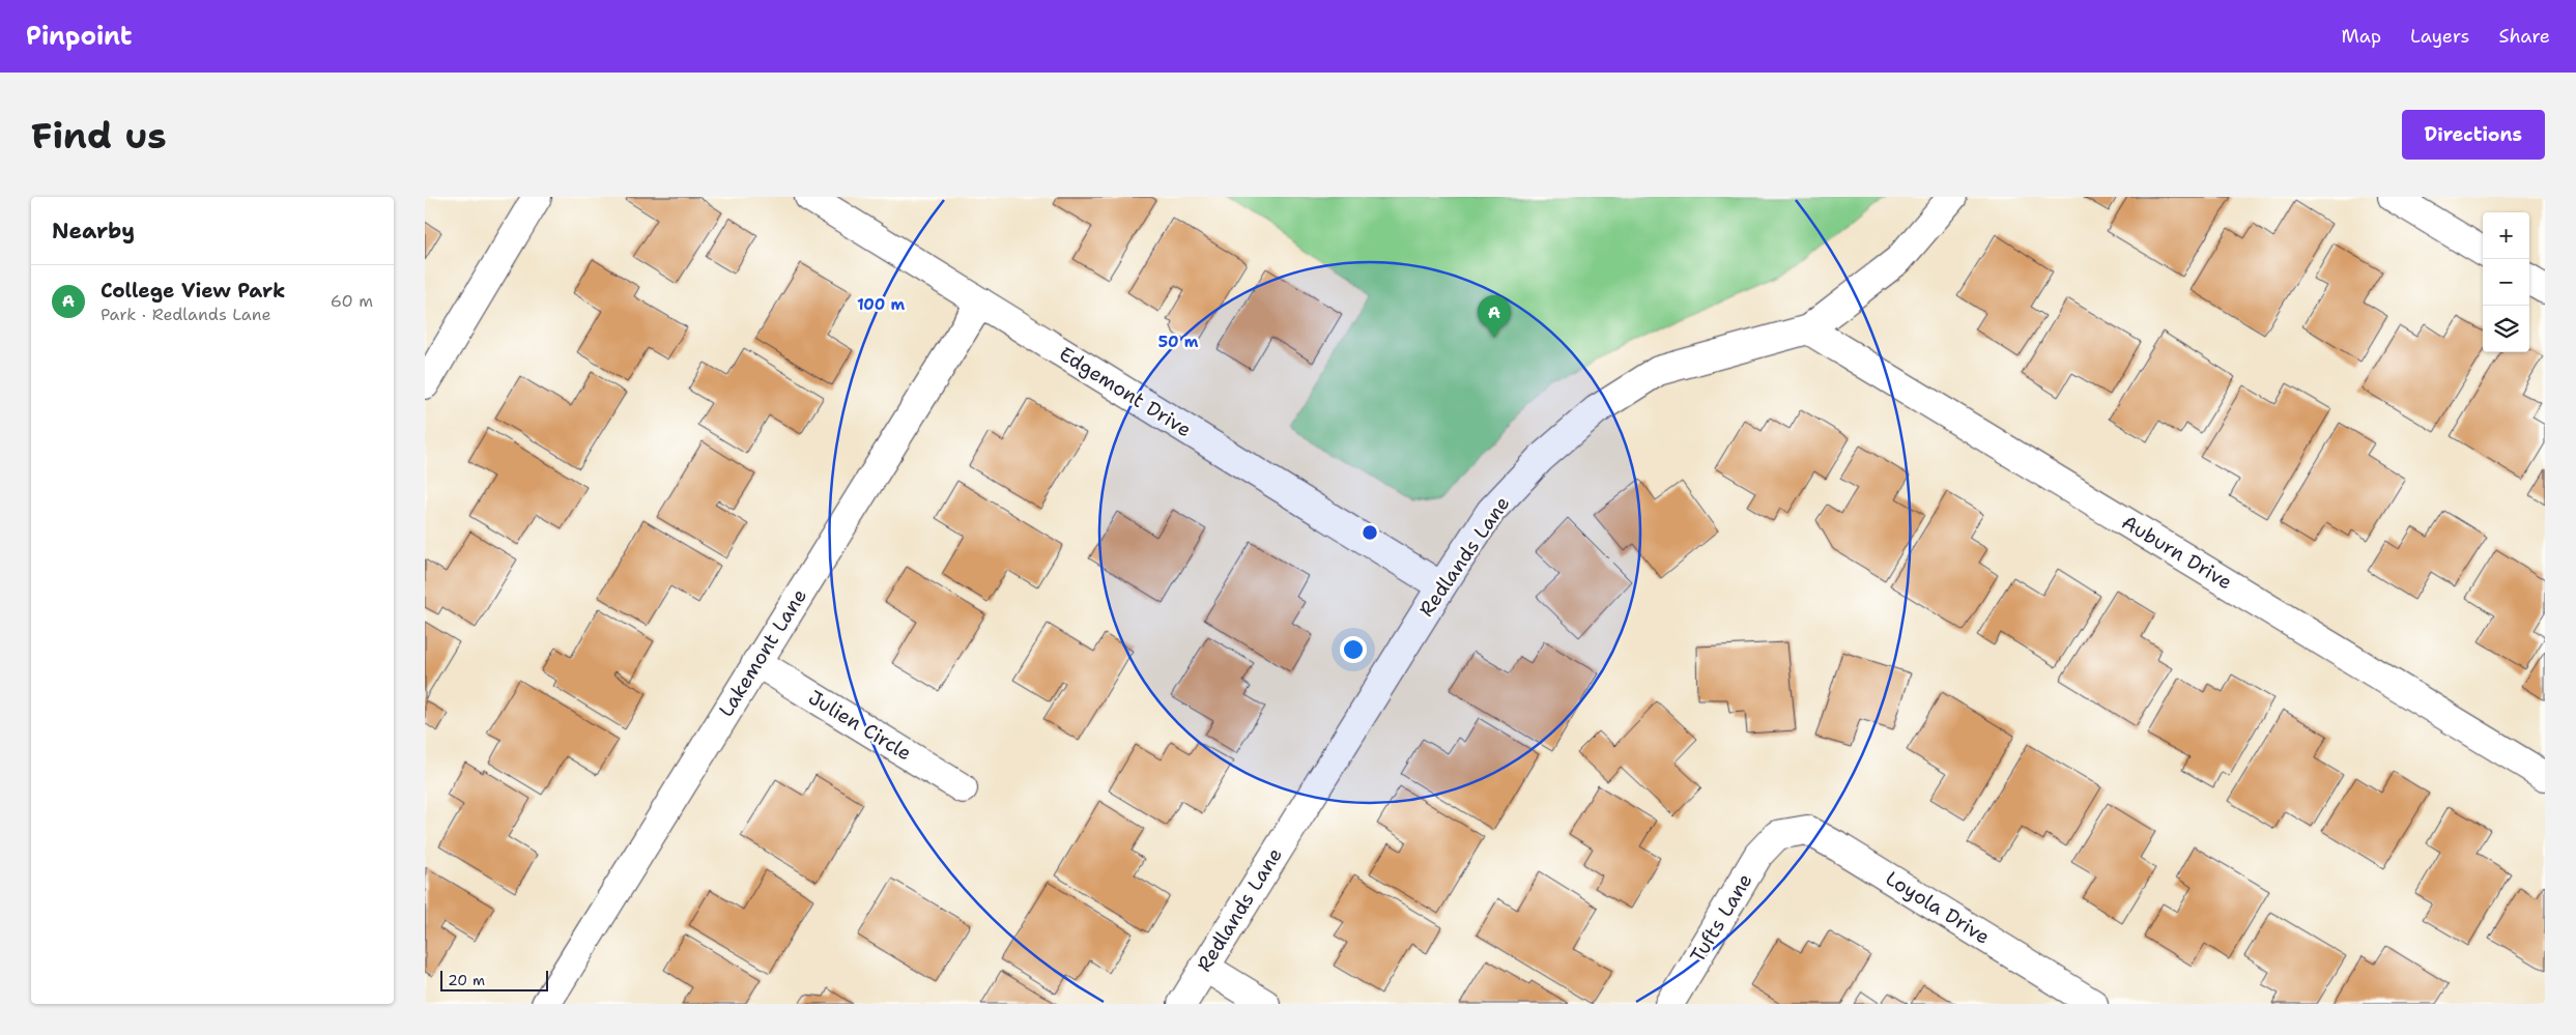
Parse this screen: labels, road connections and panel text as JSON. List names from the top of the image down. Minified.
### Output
{"streets":{"street":["Edgemont Drive","Auburn Drive","Redlands Lane","Lakemont Lane","Julien Circle","Loyola Drive","Tufts Lane"]},"crossings":[["Edgemont Drive","Redlands Lane"],["Edgemont Drive","Lakemont Lane"],["Auburn Drive","Redlands Lane"],["Lakemont Lane","Julien Circle"],["Loyola Drive","Tufts Lane"]],"scale_bar":"20 m","page":{"header":"Pinpoint","nav":["Map","Layers","Share"],"buttons":"Directions","title":"Find us","heading":"Nearby","map_buttons":["+","−"],"list":[{"mark":"A","name":"College View Park","note":"Park · Redlands Lane","value":"60 m"}],"pins":"A","scale":"20 m"},"rings":["100 m","50 m"]}
